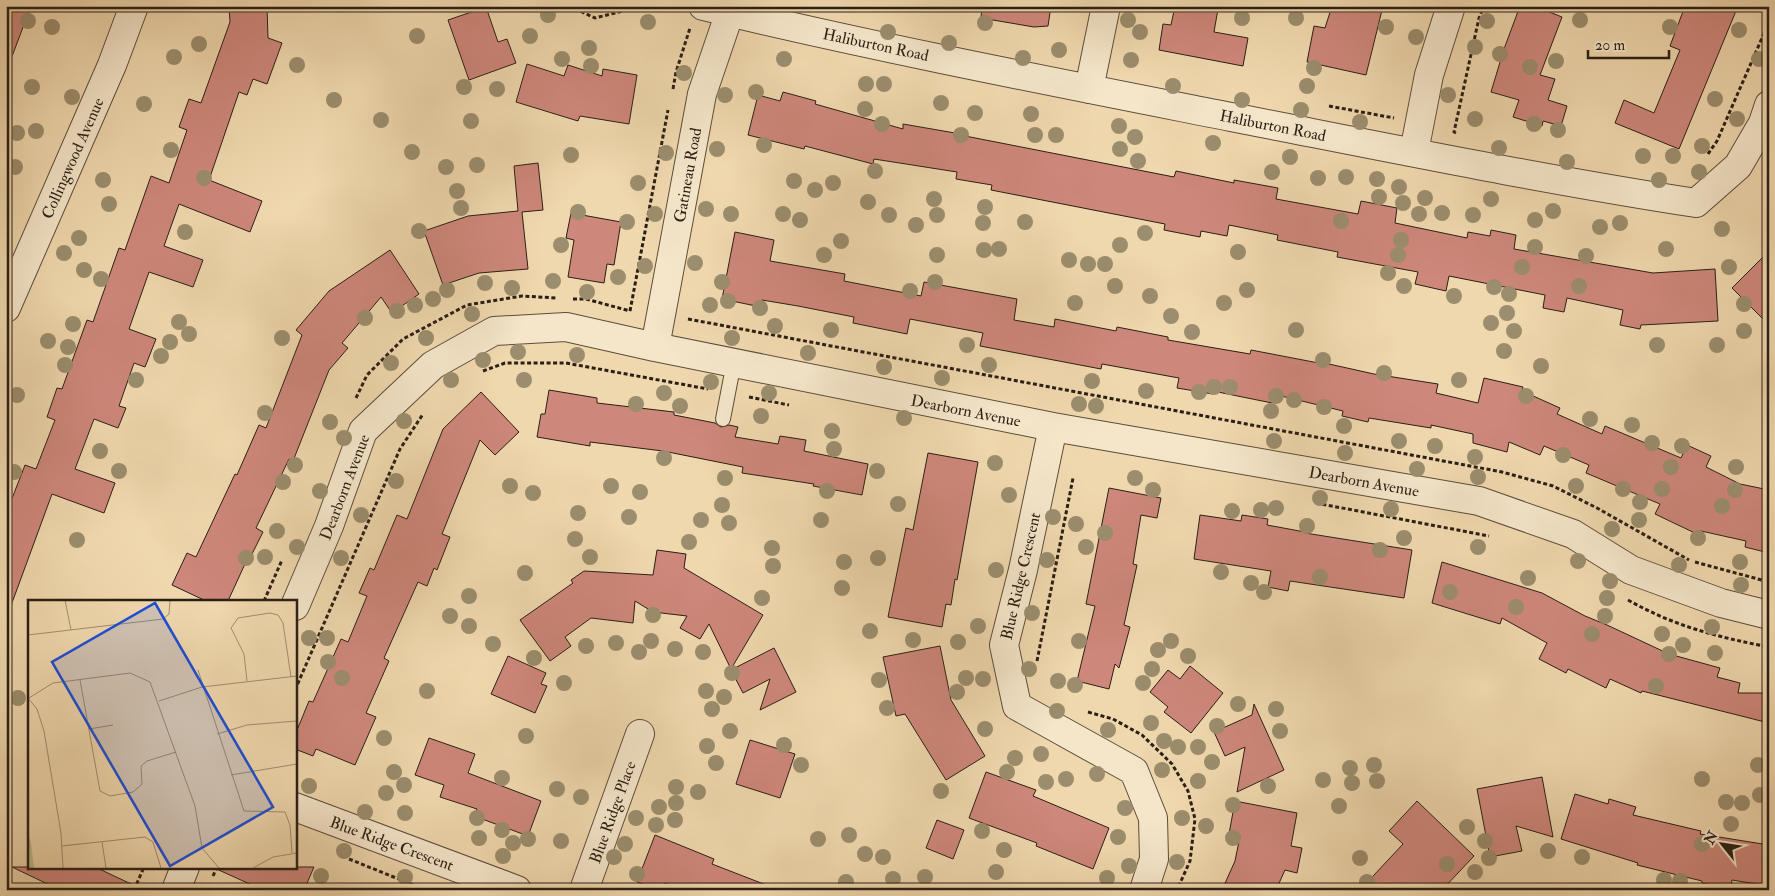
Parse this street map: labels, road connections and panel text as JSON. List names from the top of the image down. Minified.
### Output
{"streets":{"street":["Haliburton Road","Collingwood Avenue","Gatineau Road","Dearborn Avenue","Blue Ridge Crescent","Blue Ridge Place"]},"crossings":[["Haliburton Road","Gatineau Road"],["Gatineau Road","Dearborn Avenue"],["Dearborn Avenue","Blue Ridge Crescent"]],"scale_bar":"20 m","north":"top left"}
